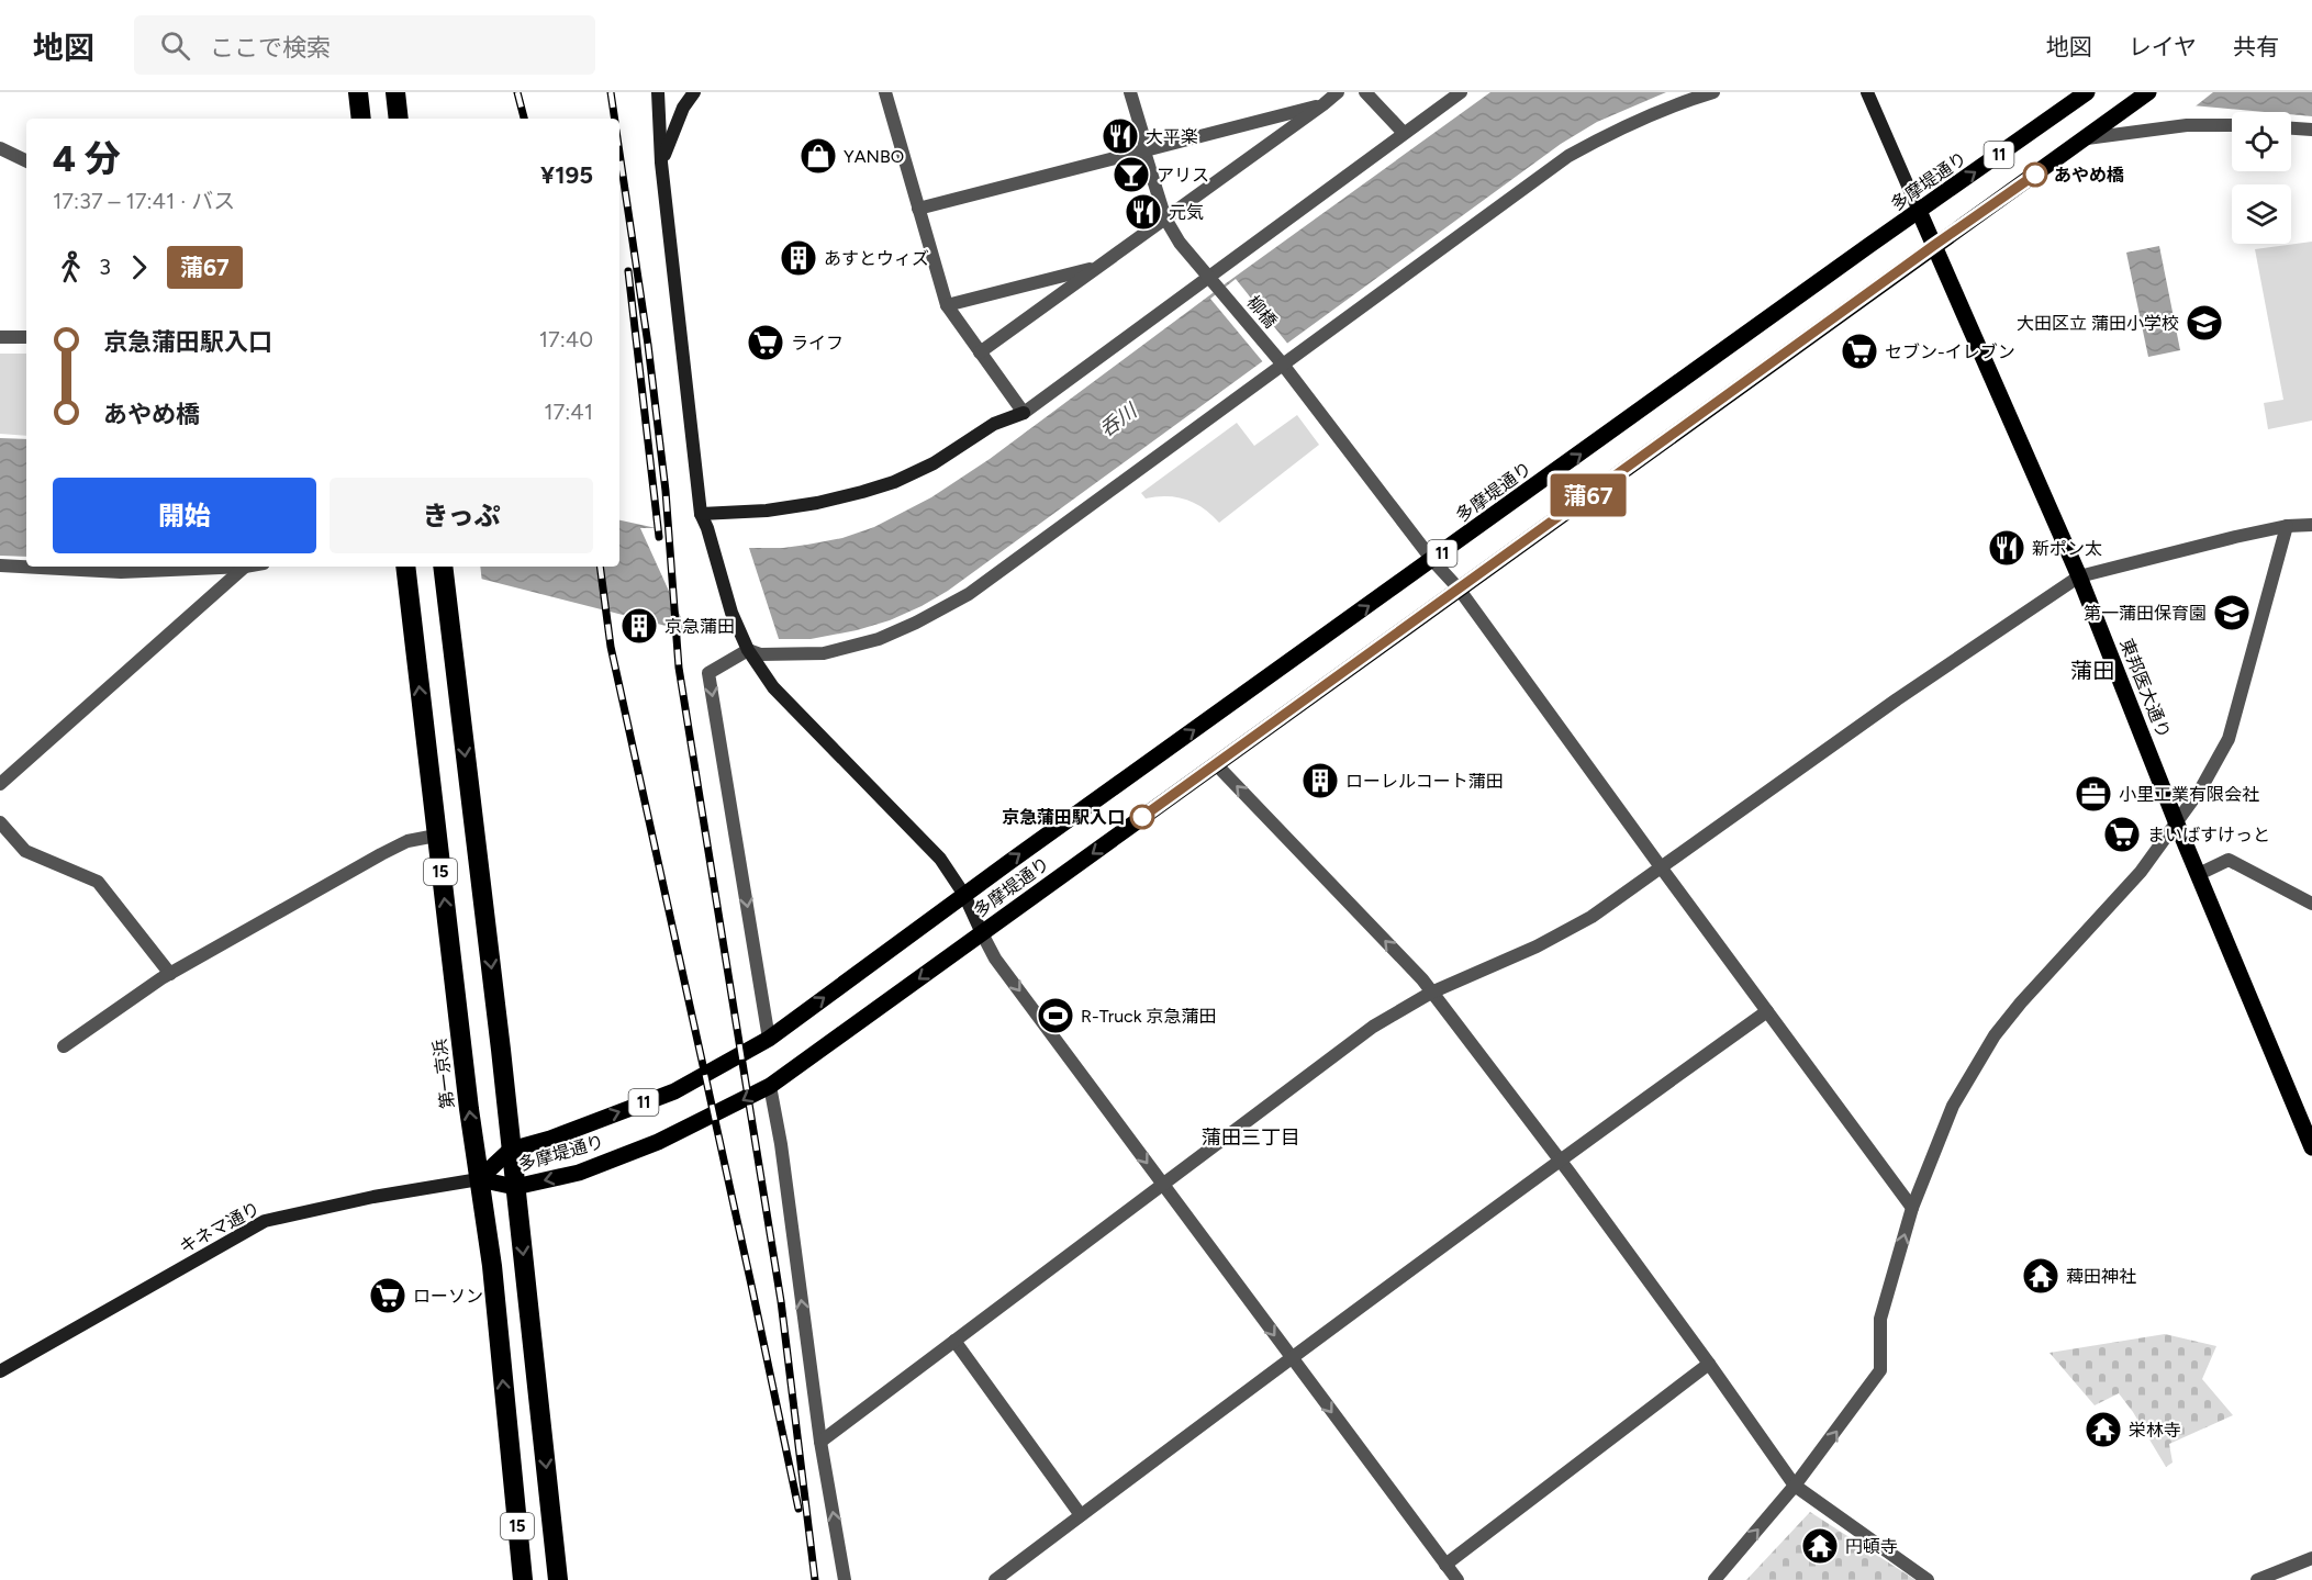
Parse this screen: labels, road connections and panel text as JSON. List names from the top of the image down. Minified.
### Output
{"streets":{"highway":["15","第一京浜"],"main road":["11","多摩堤通り","東邦医大通り"],"street":["柳橋","キネマ通り"]},"crossings":[["多摩堤通り","柳橋"],["多摩堤通り","東邦医大通り"],["多摩堤通り","15"],["多摩堤通り","第一京浜"],["多摩堤通り","キネマ通り"],["第一京浜","キネマ通り"]],"districts":["蒲田","蒲田三丁目"],"water":["呑川"],"places":{"restaurant":["大平楽","元気","新ポン太"],"shop":["YANBO"],"bar":["アリス"],"other":["あやめ橋","京急蒲田駅入口"],"building":["あすとウィズ","京急蒲田","ローレルコート蒲田"],"school or university":["大田区立 蒲田小学校","第一蒲田保育園"],"supermarket":["ライフ","セブン-イレブン","まいばすけっと","ローソン"],"office":["小里工業有限会社"],"sports":["R-Truck 京急蒲田"],"temple":["薭田神社","栄林寺","円頓寺"]},"lines":["bus line 蒲67"],"page":{"header":"地図","search":"ここで検索","nav":["地図","レイヤ","共有"],"on_map":"蒲67","heading":["4 分","17:37 – 17:41 · バス","¥195"],"legs":["3","蒲67"],"list":[{"name":"京急蒲田駅入口","value":"17:40"},{"name":"あやめ橋","value":"17:41"}],"buttons":["開始","きっぷ"]}}
